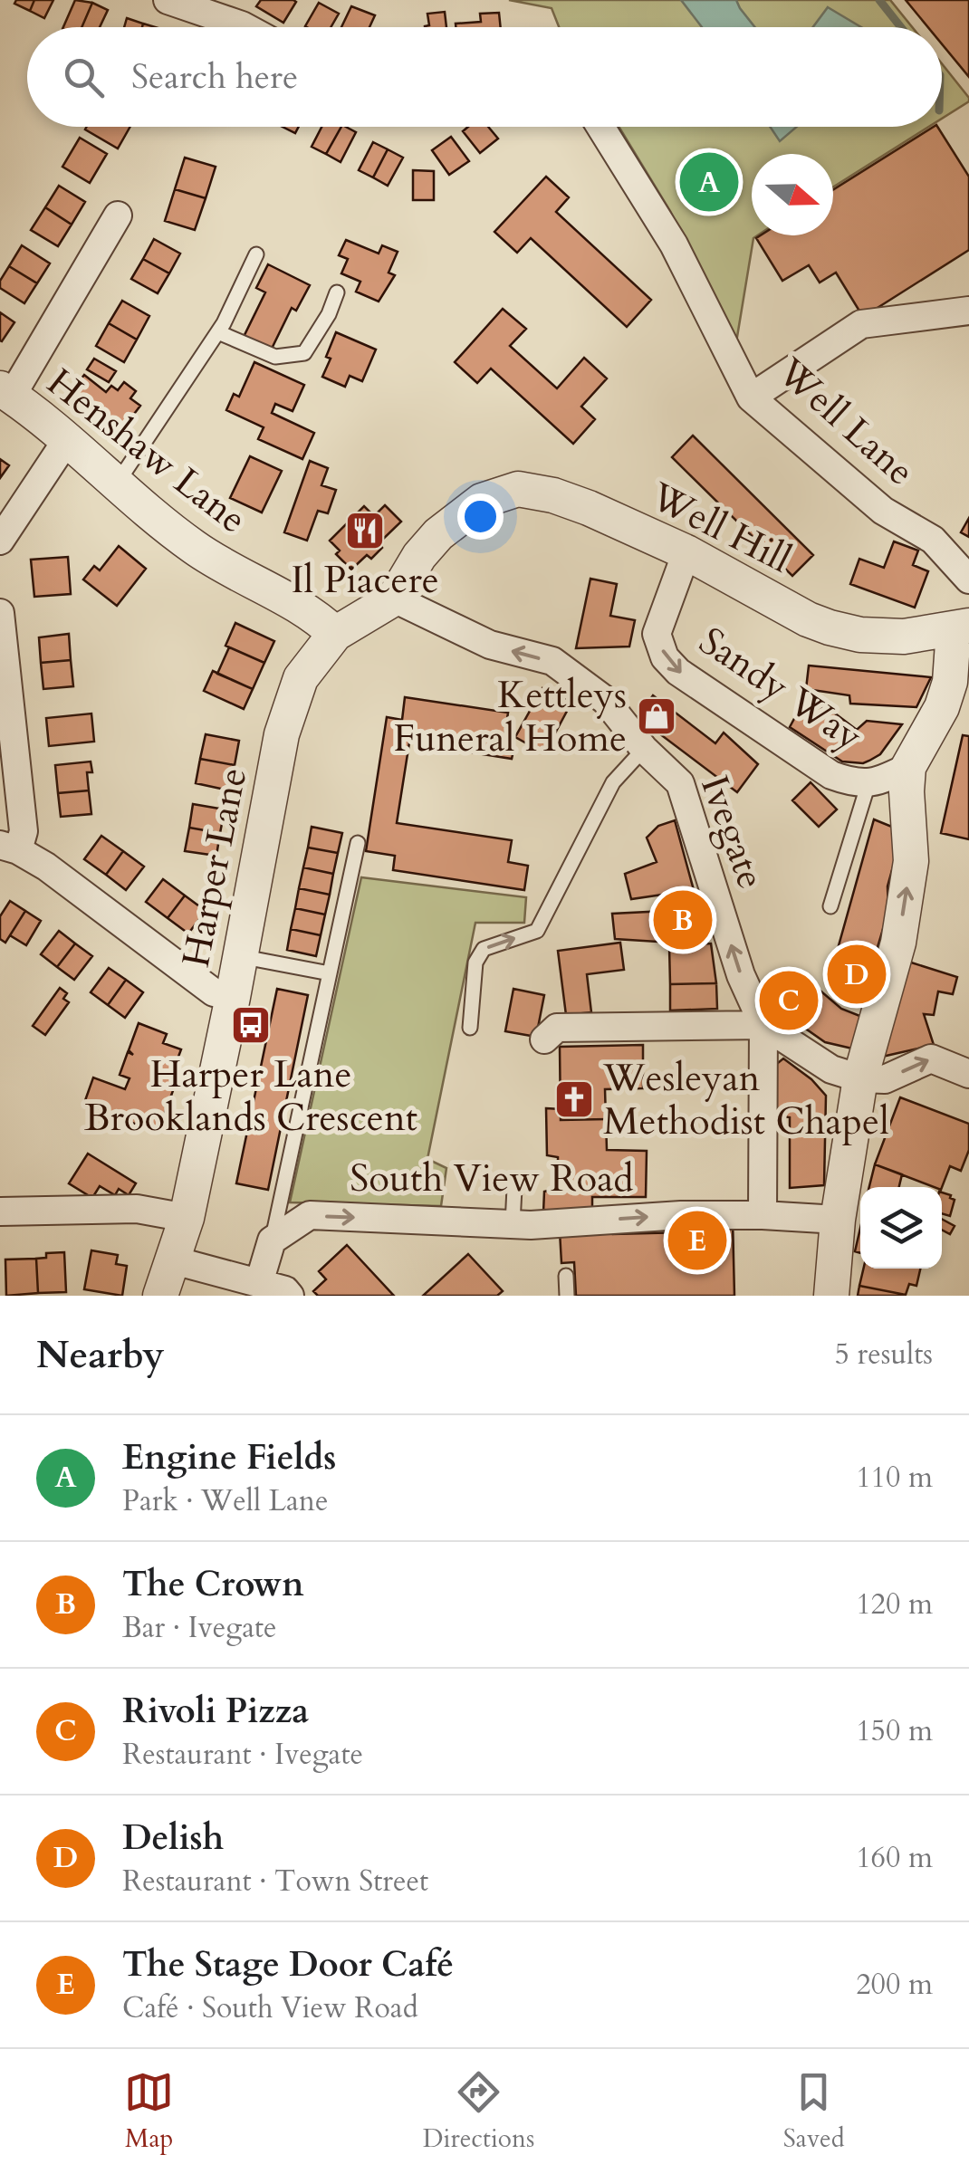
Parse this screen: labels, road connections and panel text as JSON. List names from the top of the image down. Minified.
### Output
{"streets":{"street":["Well Lane","Henshaw Lane","Well Hill","Sandy Way","Ivegate","Harper Lane","South View Road"]},"crossings":[["Henshaw Lane","Harper Lane"],["Well Hill","Sandy Way"],["Well Hill","Harper Lane"],["Ivegate","Harper Lane"]],"one_way":["Sandy Way","Ivegate"],"places":{"restaurant":["Il Piacere"],"shop":["Kettleys Funeral Home"],"bus stop":["Harper Lane Brooklands Crescent"],"church":["Wesleyan Methodist Chapel"]},"north":"right","page":{"search":"Search here","pins":["A","B","D","C","E"],"heading":["Nearby","5 results"],"list":[{"mark":"A","name":"Engine Fields","note":"Park · Well Lane","value":"110 m"},{"mark":"B","name":"The Crown","note":"Bar · Ivegate","value":"120 m"},{"mark":"C","name":"Rivoli Pizza","note":"Restaurant · Ivegate","value":"150 m"},{"mark":"D","name":"Delish","note":"Restaurant · Town Street","value":"160 m"},{"mark":"E","name":"The Stage Door Café","note":"Café · South View Road","value":"200 m"}],"nav":["Map","Directions","Saved"]}}
